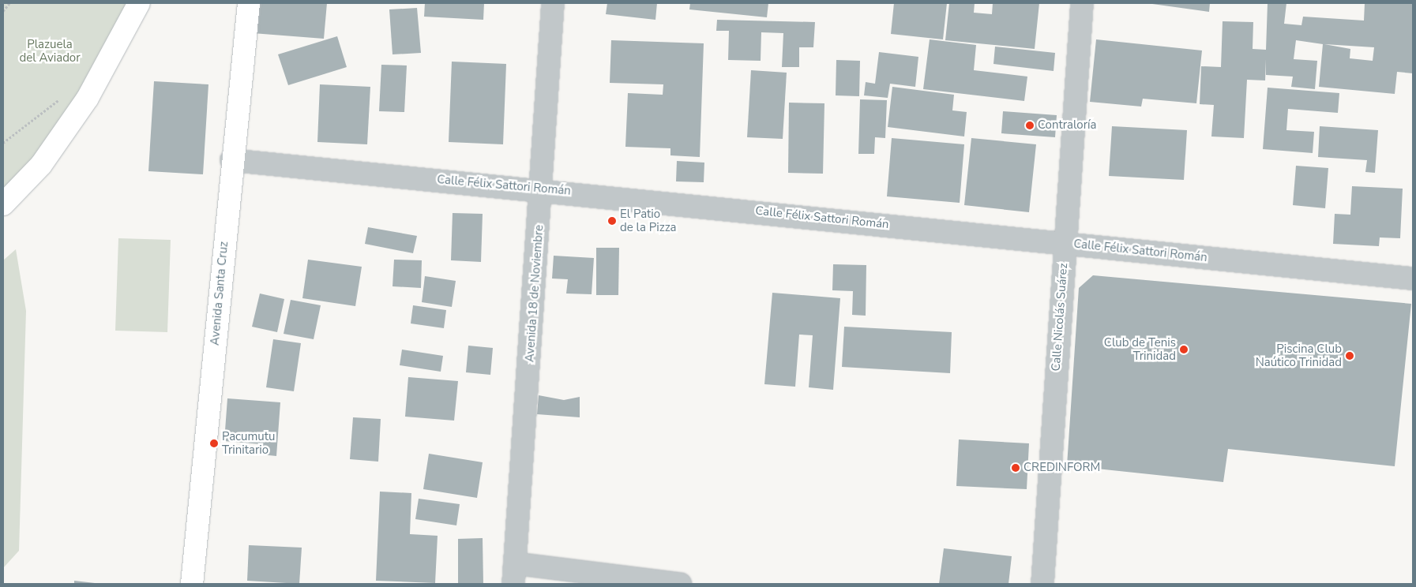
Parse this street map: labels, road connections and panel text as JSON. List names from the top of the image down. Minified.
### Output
{"streets":{"main road":["Avenida Santa Cruz"],"street":["Calle Félix Sattori Román","Avenida 18 de Noviembre","Calle Nicolás Suárez"]},"crossings":[["Calle Félix Sattori Román","Avenida Santa Cruz"],["Calle Félix Sattori Román","Avenida 18 de Noviembre"],["Calle Félix Sattori Román","Calle Nicolás Suárez"]],"parks":["Plazuela del Aviador"],"places":["Contraloría","El Patio de la Pizza","Club de Tenis Trinidad","Piscina Club Naútico Trinidad","Pacumutu Trinitario","CREDINFORM"]}
